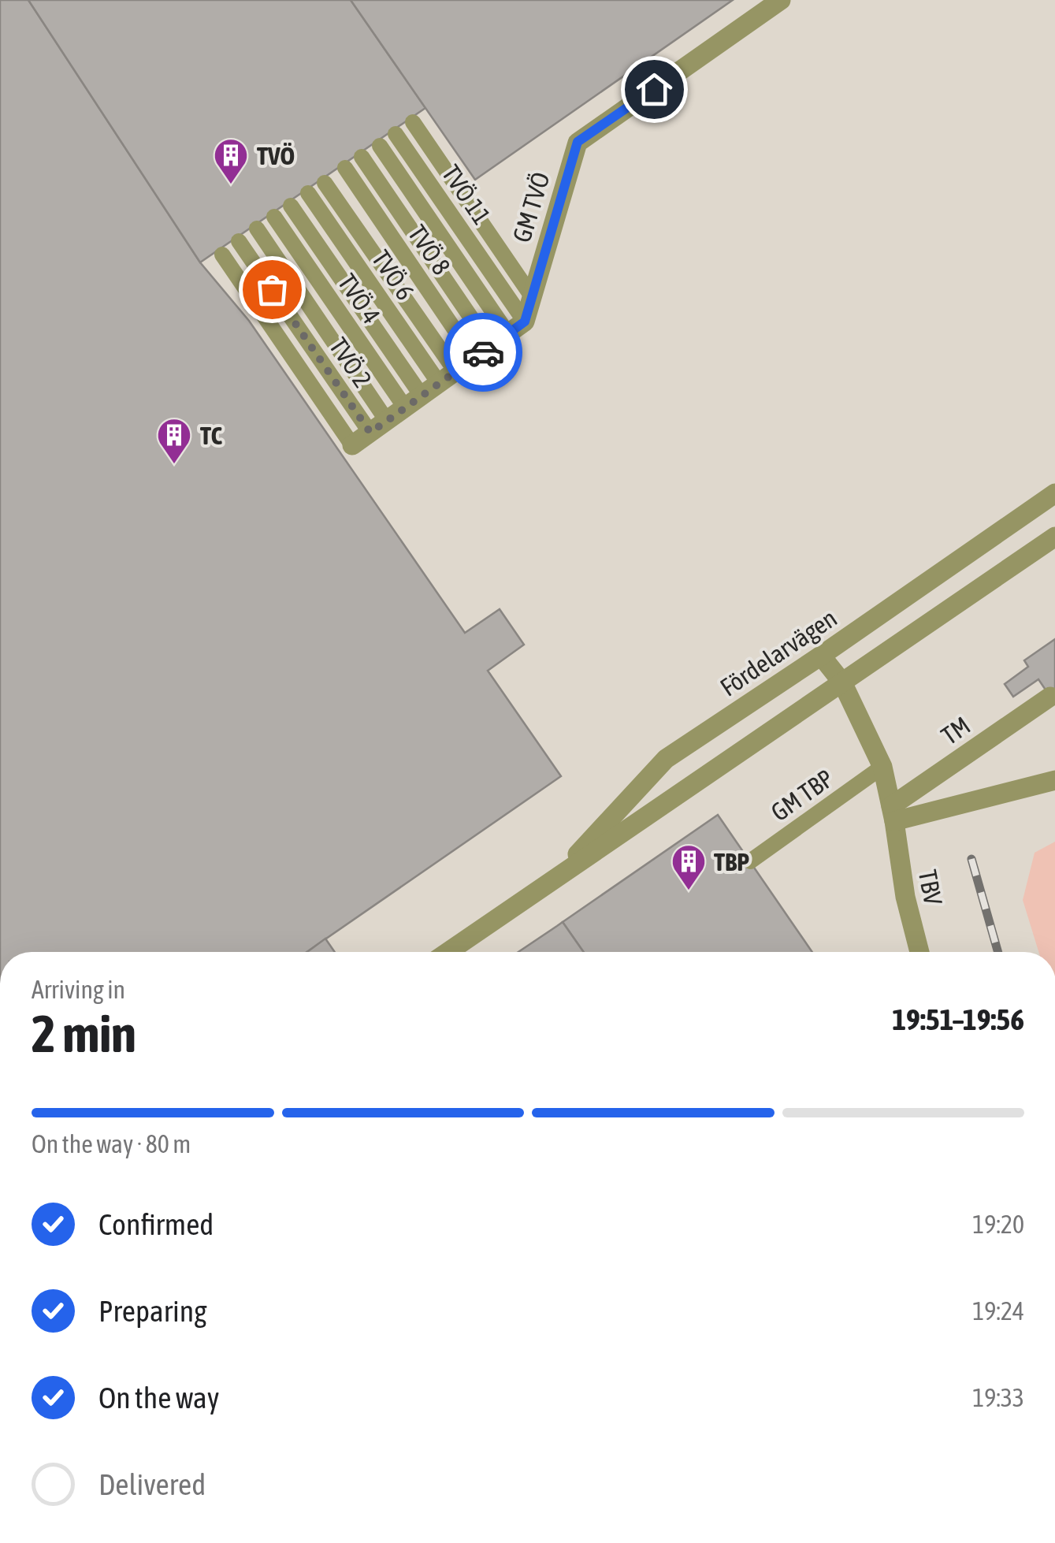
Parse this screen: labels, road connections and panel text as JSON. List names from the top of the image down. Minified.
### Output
{"streets":{"street":["GM TVÖ","Fördelarvägen","TM","TBV"],"lane":["TVÖ 11","TVÖ 8","TVÖ 6","TVÖ 4","TVÖ 2","GM TBP"]},"crossings":[["TVÖ 11","GM TVÖ"],["TVÖ 6","TVÖ 4"],["Fördelarvägen","TBV"],["TM","TBV"],["GM TBP","TBV"]],"places":{"building":["TVÖ","TC","TBP"]},"page":{"heading":["2 min","Arriving in","19:51–19:56"],"bar":"On the way · 80 m","list":[["Confirmed","19:20"],["Preparing","19:24"],["On the way","19:33"],"Delivered"]}}
